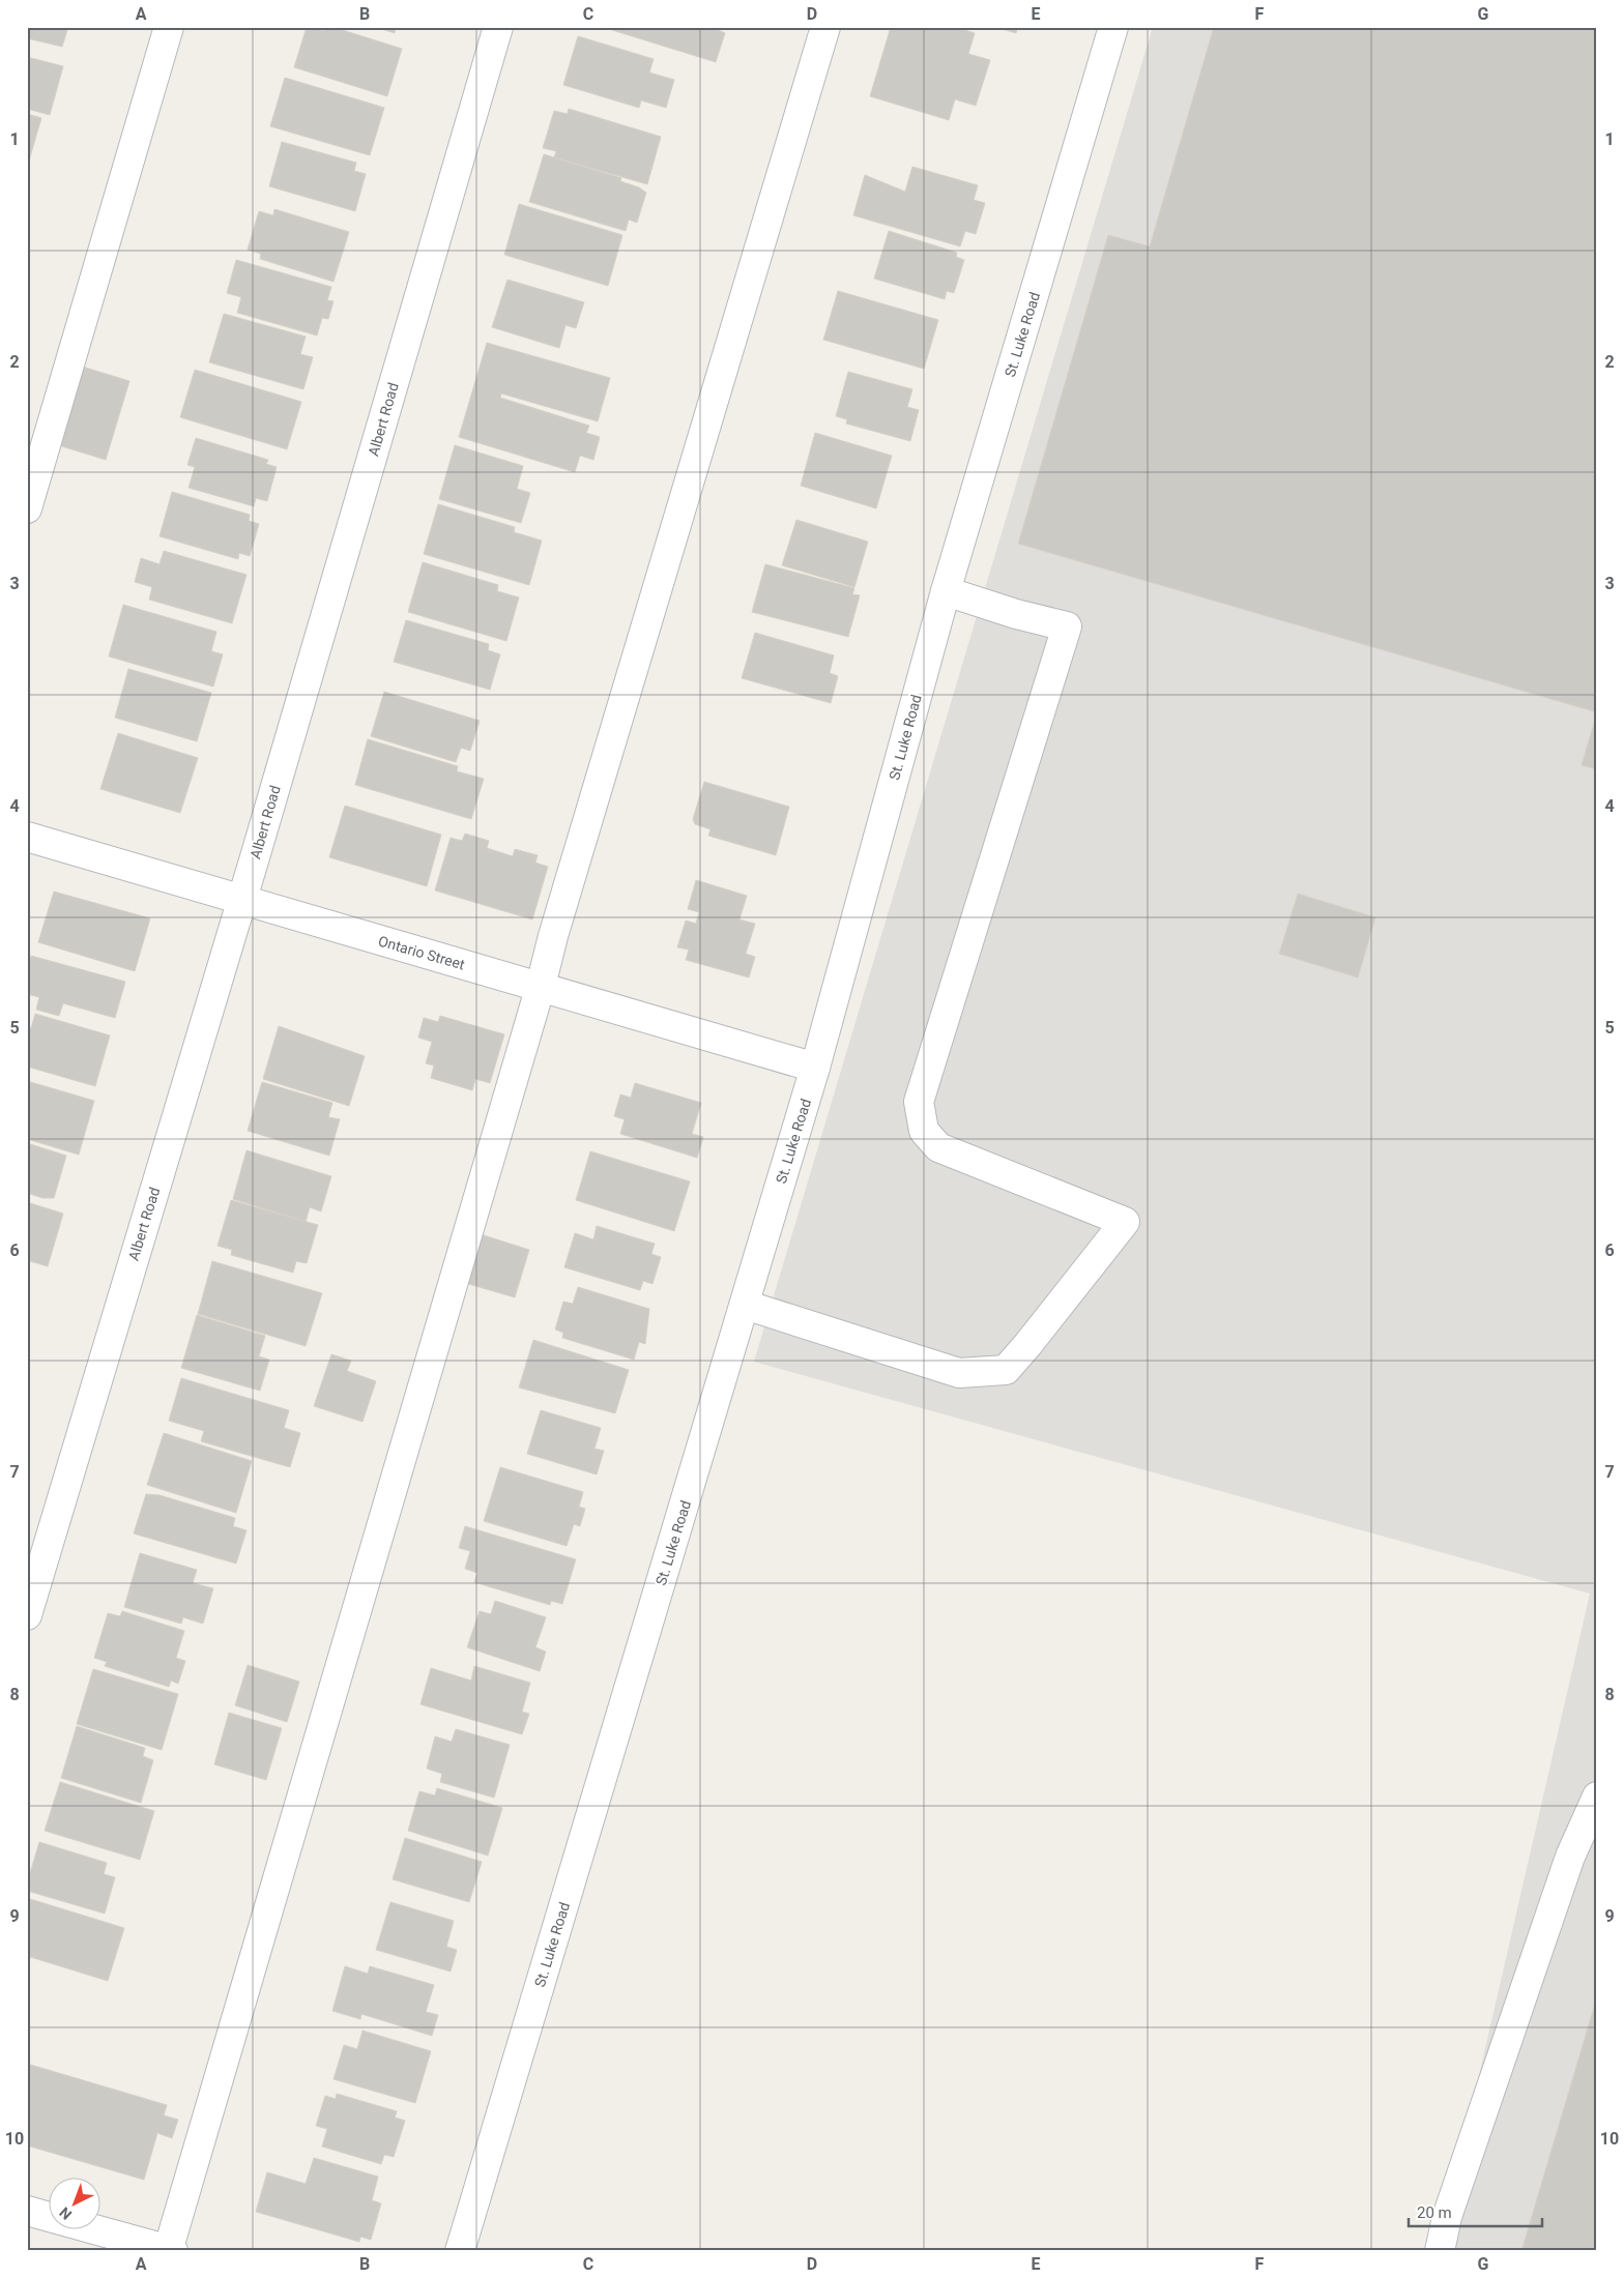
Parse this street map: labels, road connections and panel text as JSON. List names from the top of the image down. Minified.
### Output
{"streets":{"street":["St. Luke Road","Albert Road","Ontario Street"]},"crossings":[["St. Luke Road","Ontario Street"],["Albert Road","Ontario Street"]],"scale_bar":"20 m","north":"bottom left","grid":{"columns":["A","B","C","D","E","F","G"],"rows":["1","2","3","4","5","6","7","8","9","10"]}}
